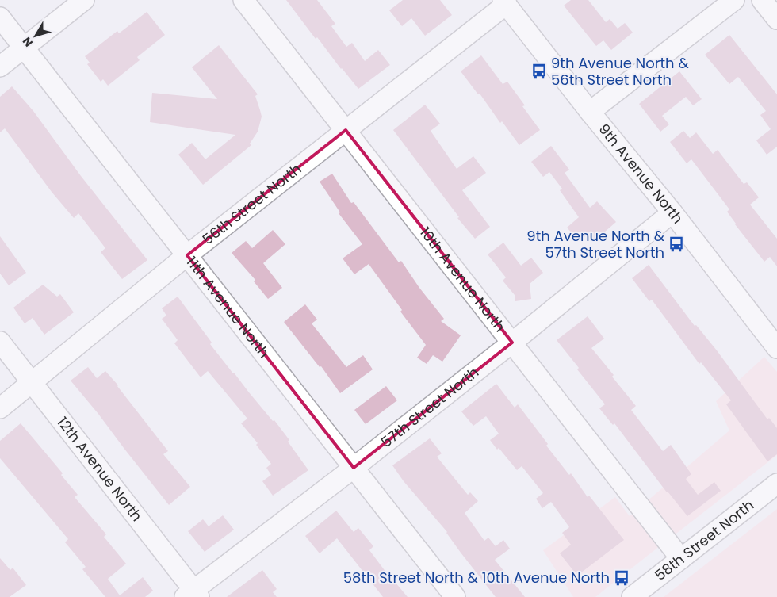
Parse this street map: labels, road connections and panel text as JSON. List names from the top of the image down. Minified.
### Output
{"streets":{"street":["9th Avenue North","56th Street North","10th Avenue North","11th Avenue North","57th Street North","12th Avenue North","58th Street North"]},"crossings":[["9th Avenue North","56th Street North"],["9th Avenue North","57th Street North"],["56th Street North","10th Avenue North"],["56th Street North","11th Avenue North"],["56th Street North","12th Avenue North"],["10th Avenue North","57th Street North"],["10th Avenue North","58th Street North"],["11th Avenue North","57th Street North"],["57th Street North","12th Avenue North"]],"places":{"bus stop":["9th Avenue North & 56th Street North","9th Avenue North & 57th Street North","58th Street North & 10th Avenue North"]},"north":"bottom left"}
